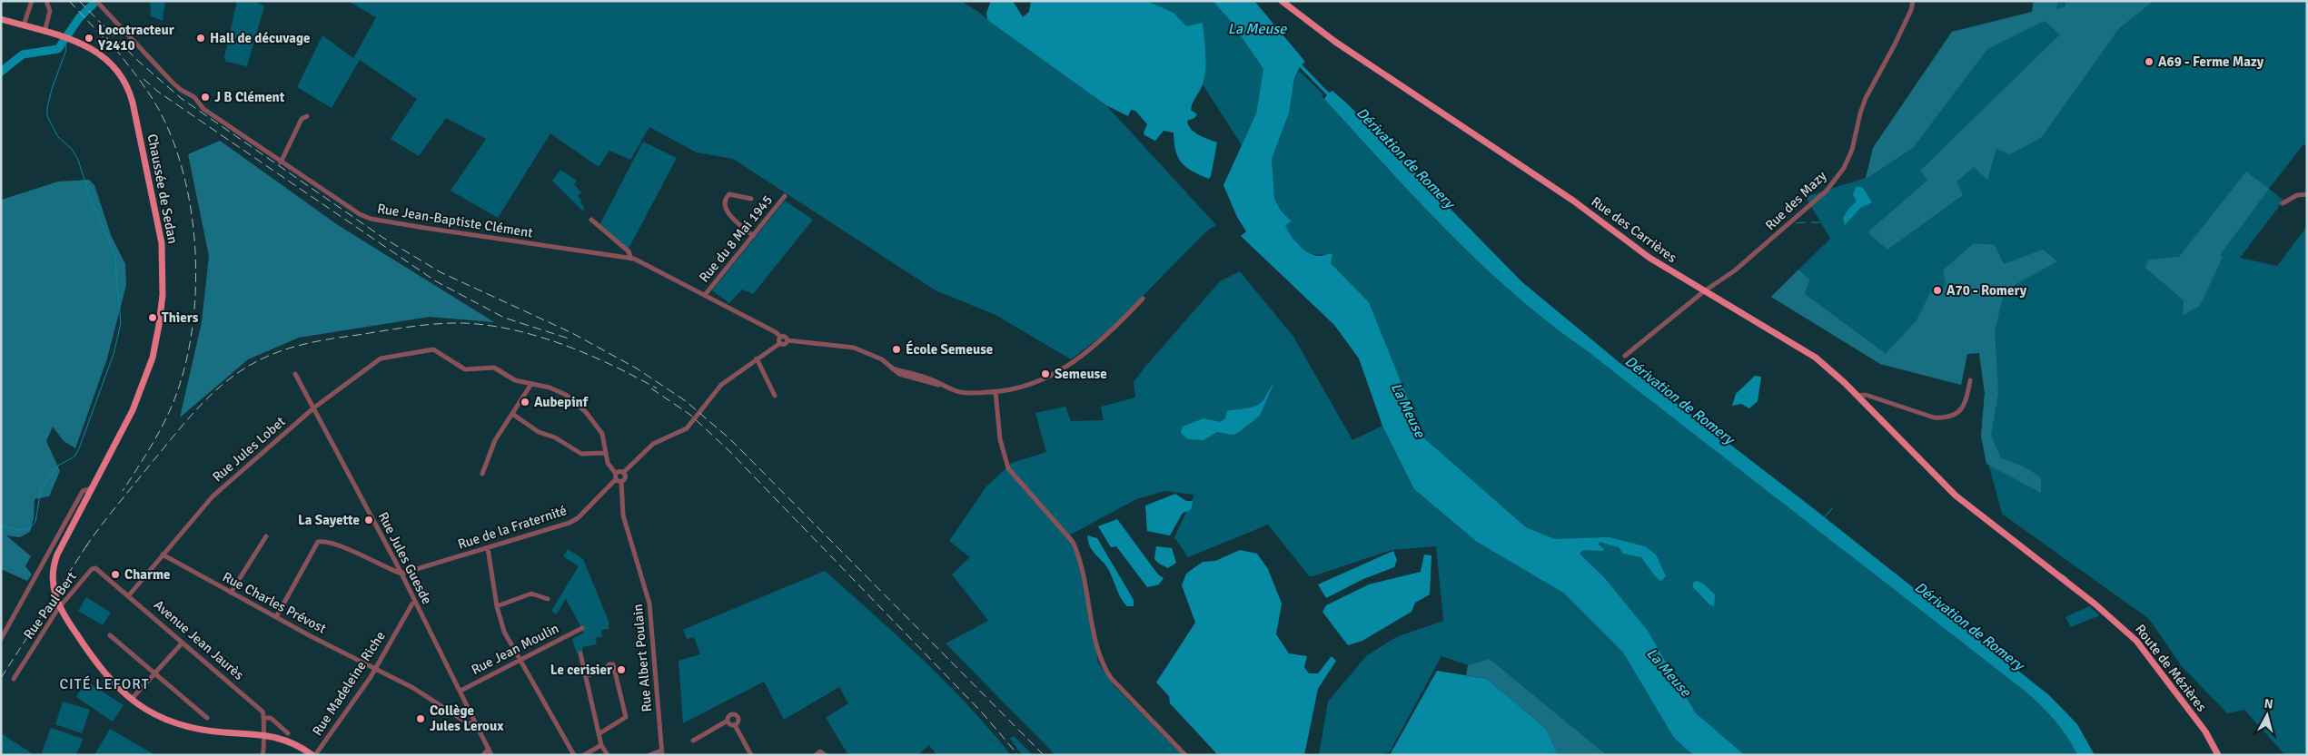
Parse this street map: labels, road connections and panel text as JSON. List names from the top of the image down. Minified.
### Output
{"streets":{"main road":["Chaussée de Sedan","Rue des Carrières","Route de Mézières"],"street":["Rue des Mazy","Rue Jean-Baptiste Clément","Rue du 8 Mai 1945","Rue Jules Lobet","Rue de la Fraternité","Rue Jules Guesde","Rue Charles Prévost","Rue Paul Bert","Avenue Jean Jaurès","Rue Jean Moulin","Rue Albert Poulain","Rue Madeleine Riche"]},"crossings":[["Rue des Mazy","Rue des Carrières"],["Rue Jean-Baptiste Clément","Rue du 8 Mai 1945"],["Rue des Carrières","Route de Mézières"],["Rue Jules Lobet","Rue de la Fraternité"],["Rue Jules Lobet","Rue Jules Guesde"],["Rue Jules Lobet","Rue Charles Prévost"],["Rue Jules Lobet","Avenue Jean Jaurès"],["Rue Jules Lobet","Rue Albert Poulain"],["Rue de la Fraternité","Rue Jules Guesde"],["Rue de la Fraternité","Rue Albert Poulain"],["Rue Jules Guesde","Rue Charles Prévost"],["Rue Jules Guesde","Rue Jean Moulin"],["Rue Jules Guesde","Rue Madeleine Riche"],["Rue Charles Prévost","Rue Madeleine Riche"],["Rue Paul Bert","Avenue Jean Jaurès"]],"districts":["CITÉ LEFORT"],"water":["La Meuse","Dérivation de Romery"],"places":["Locotracteur Y2410","Hall de décuvage","A69 - Ferme Mazy","J B Clément","A70 - Romery","Thiers","École Semeuse","Semeuse","Aubepinf","La Sayette","Charme","Le cerisier","Collège Jules Leroux"],"north":"top"}
